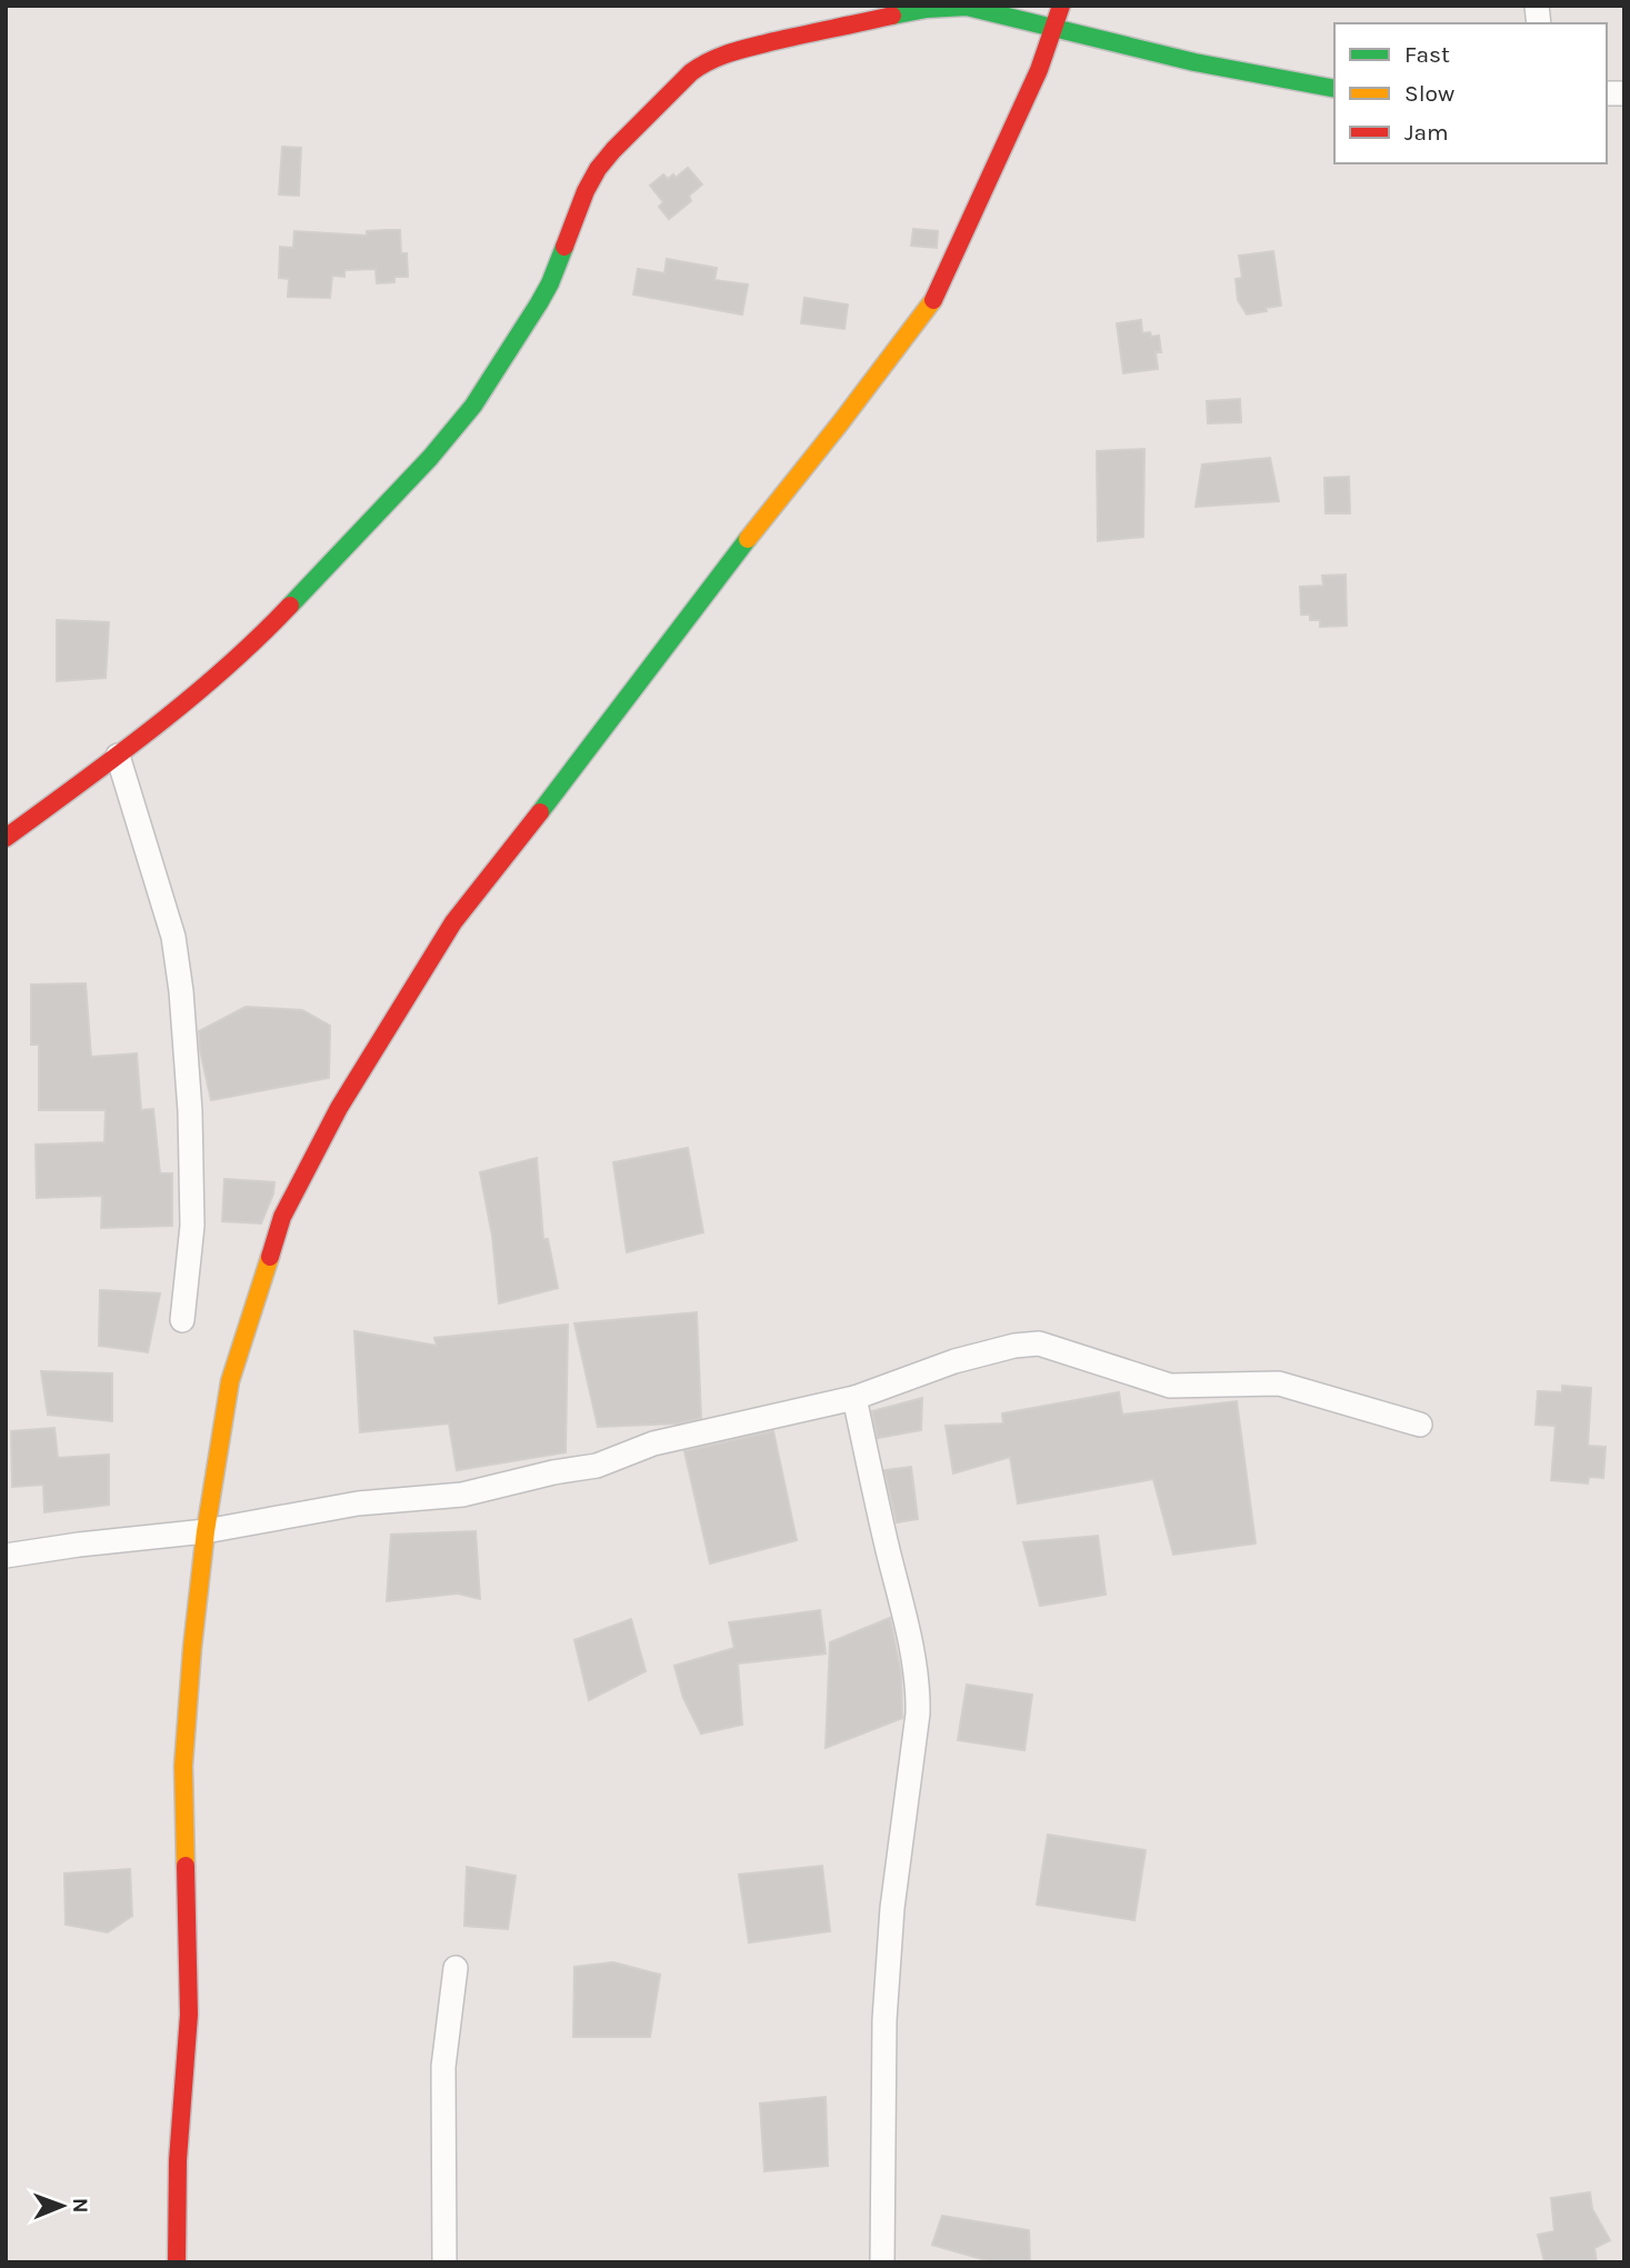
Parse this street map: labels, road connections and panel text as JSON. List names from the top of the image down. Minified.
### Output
{"legend":["Fast","Slow","Jam"],"north":"right"}
